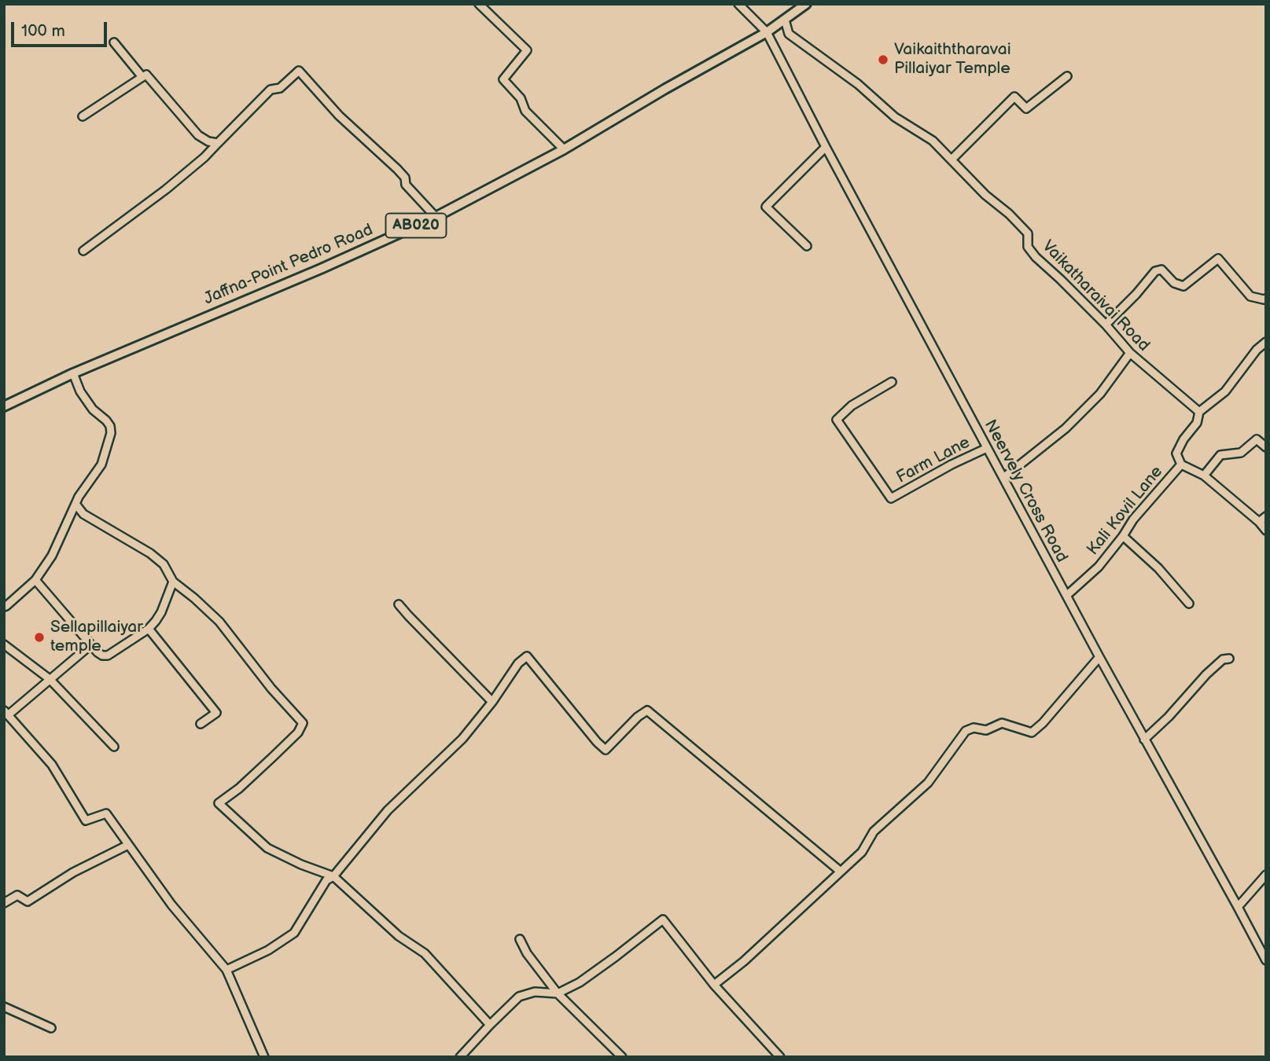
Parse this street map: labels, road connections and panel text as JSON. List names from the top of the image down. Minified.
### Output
{"streets":{"main road":["AB020","Jaffna-Point Pedro Road"],"street":["Vaikatharaivai Road","Farm Lane","Neervely Cross Road","Kali Kovil Lane"]},"crossings":[["Jaffna-Point Pedro Road","Vaikatharaivai Road"],["Jaffna-Point Pedro Road","Neervely Cross Road"],["Farm Lane","Neervely Cross Road"],["Neervely Cross Road","Kali Kovil Lane"]],"places":["Vaikaiththaravai Pillaiyar Temple","Sellapillaiyar temple"],"scale_bar":"100 m"}
